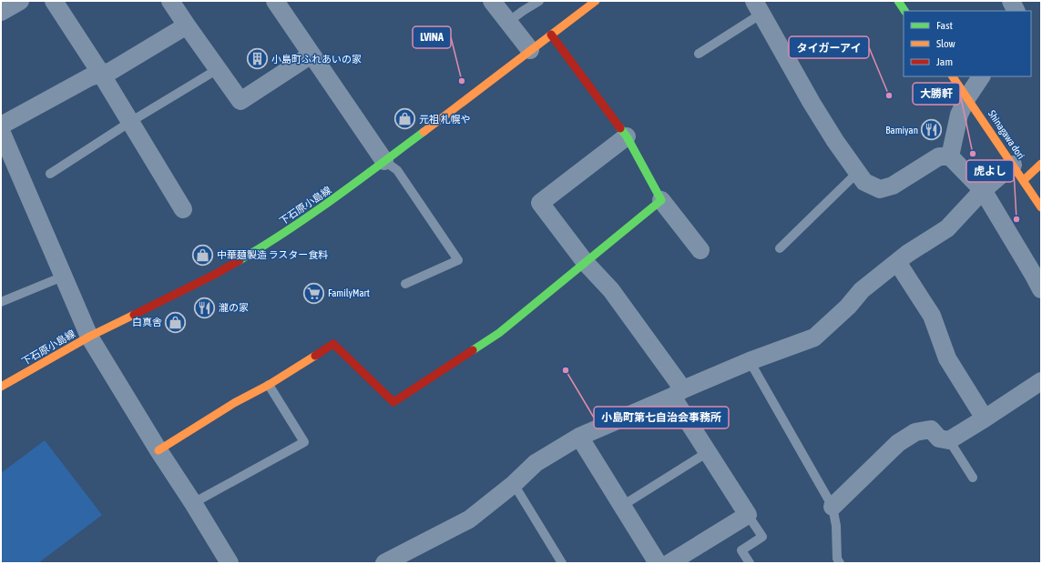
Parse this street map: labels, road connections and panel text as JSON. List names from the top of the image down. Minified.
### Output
{"streets":{"street":["Shinagawa dori","下石原小島線"]},"places":{"building":["小島町ふれあいの家"],"other":["LViNA","タイガーアイ","大勝軒","虎よし","小島町第七自治会事務所"],"shop":["元祖 札幌や","中華麺製造 ラスター食料","白真舎"],"restaurant":["Bamiyan","瀧の家"],"supermarket":["FamilyMart"]},"legend":["Fast","Slow","Jam"]}
